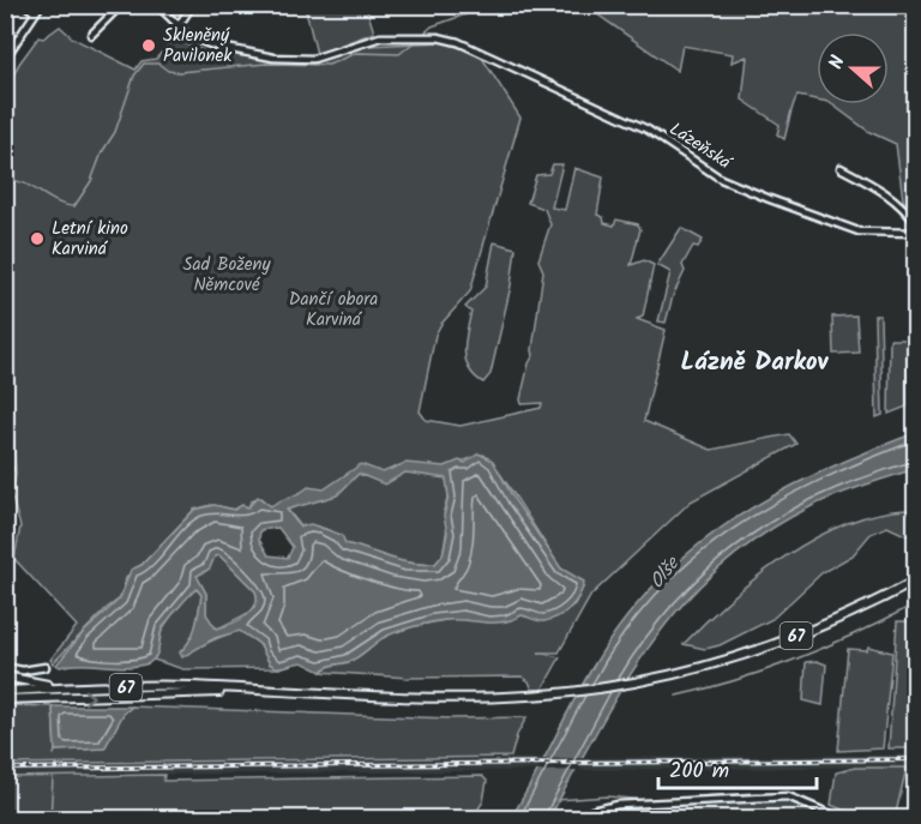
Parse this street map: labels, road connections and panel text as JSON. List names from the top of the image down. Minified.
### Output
{"streets":{"main road":["67"],"street":["Lázeňská"]},"districts":["Lázně Darkov"],"water":["Olše"],"parks":["Sad Boženy Němcové","Dančí obora Karviná"],"places":["Skleněný Pavilonek","Letní kino Karviná"],"scale_bar":"200 m","north":"left"}
